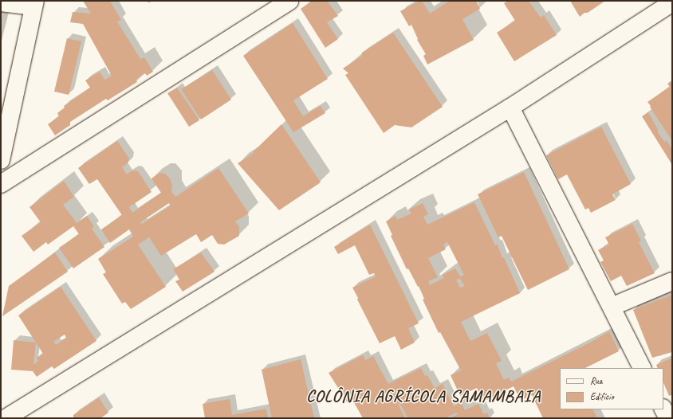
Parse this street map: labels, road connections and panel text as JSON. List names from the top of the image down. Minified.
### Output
{"districts":["COLÔNIA AGRÍCOLA SAMAMBAIA"],"legend":["Rua","Edifício"]}
